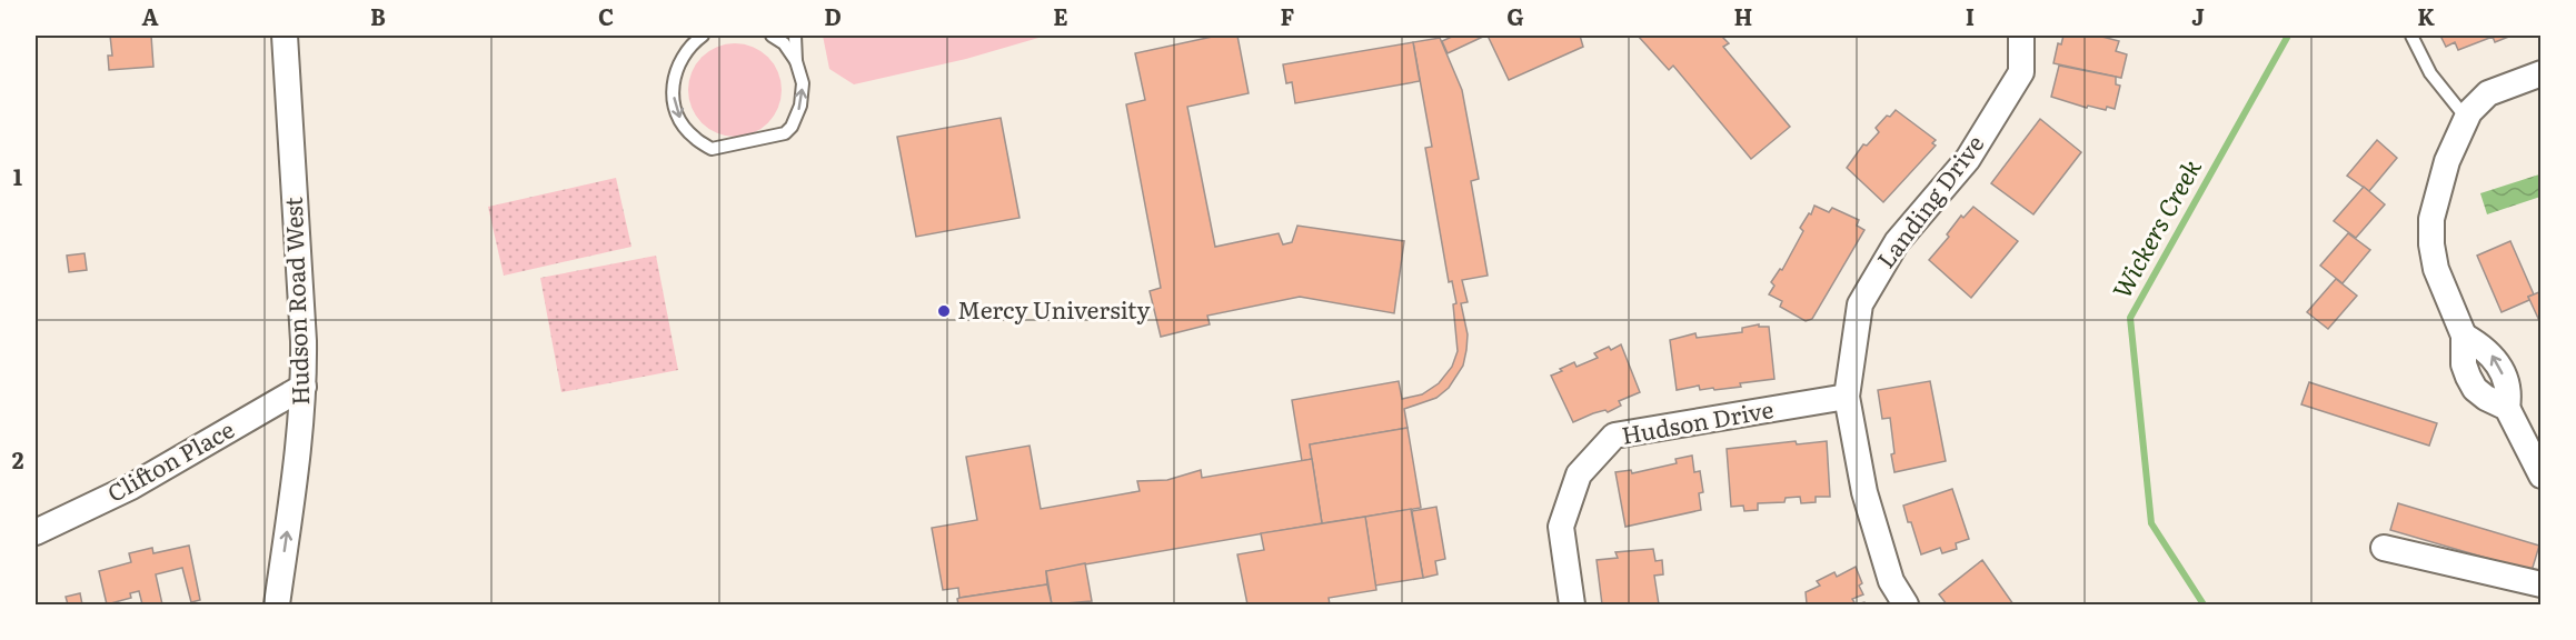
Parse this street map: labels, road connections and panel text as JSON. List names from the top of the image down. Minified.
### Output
{"streets":{"street":["Landing Drive","Hudson Road West","Hudson Drive","Clifton Place"]},"crossings":[["Landing Drive","Hudson Drive"],["Hudson Road West","Clifton Place"]],"one_way":["Hudson Road West"],"water":["Wickers Creek"],"places":["Mercy University"],"grid":{"columns":["A","B","C","D","E","F","G","H","I","J","K"],"rows":["1","2"]}}
